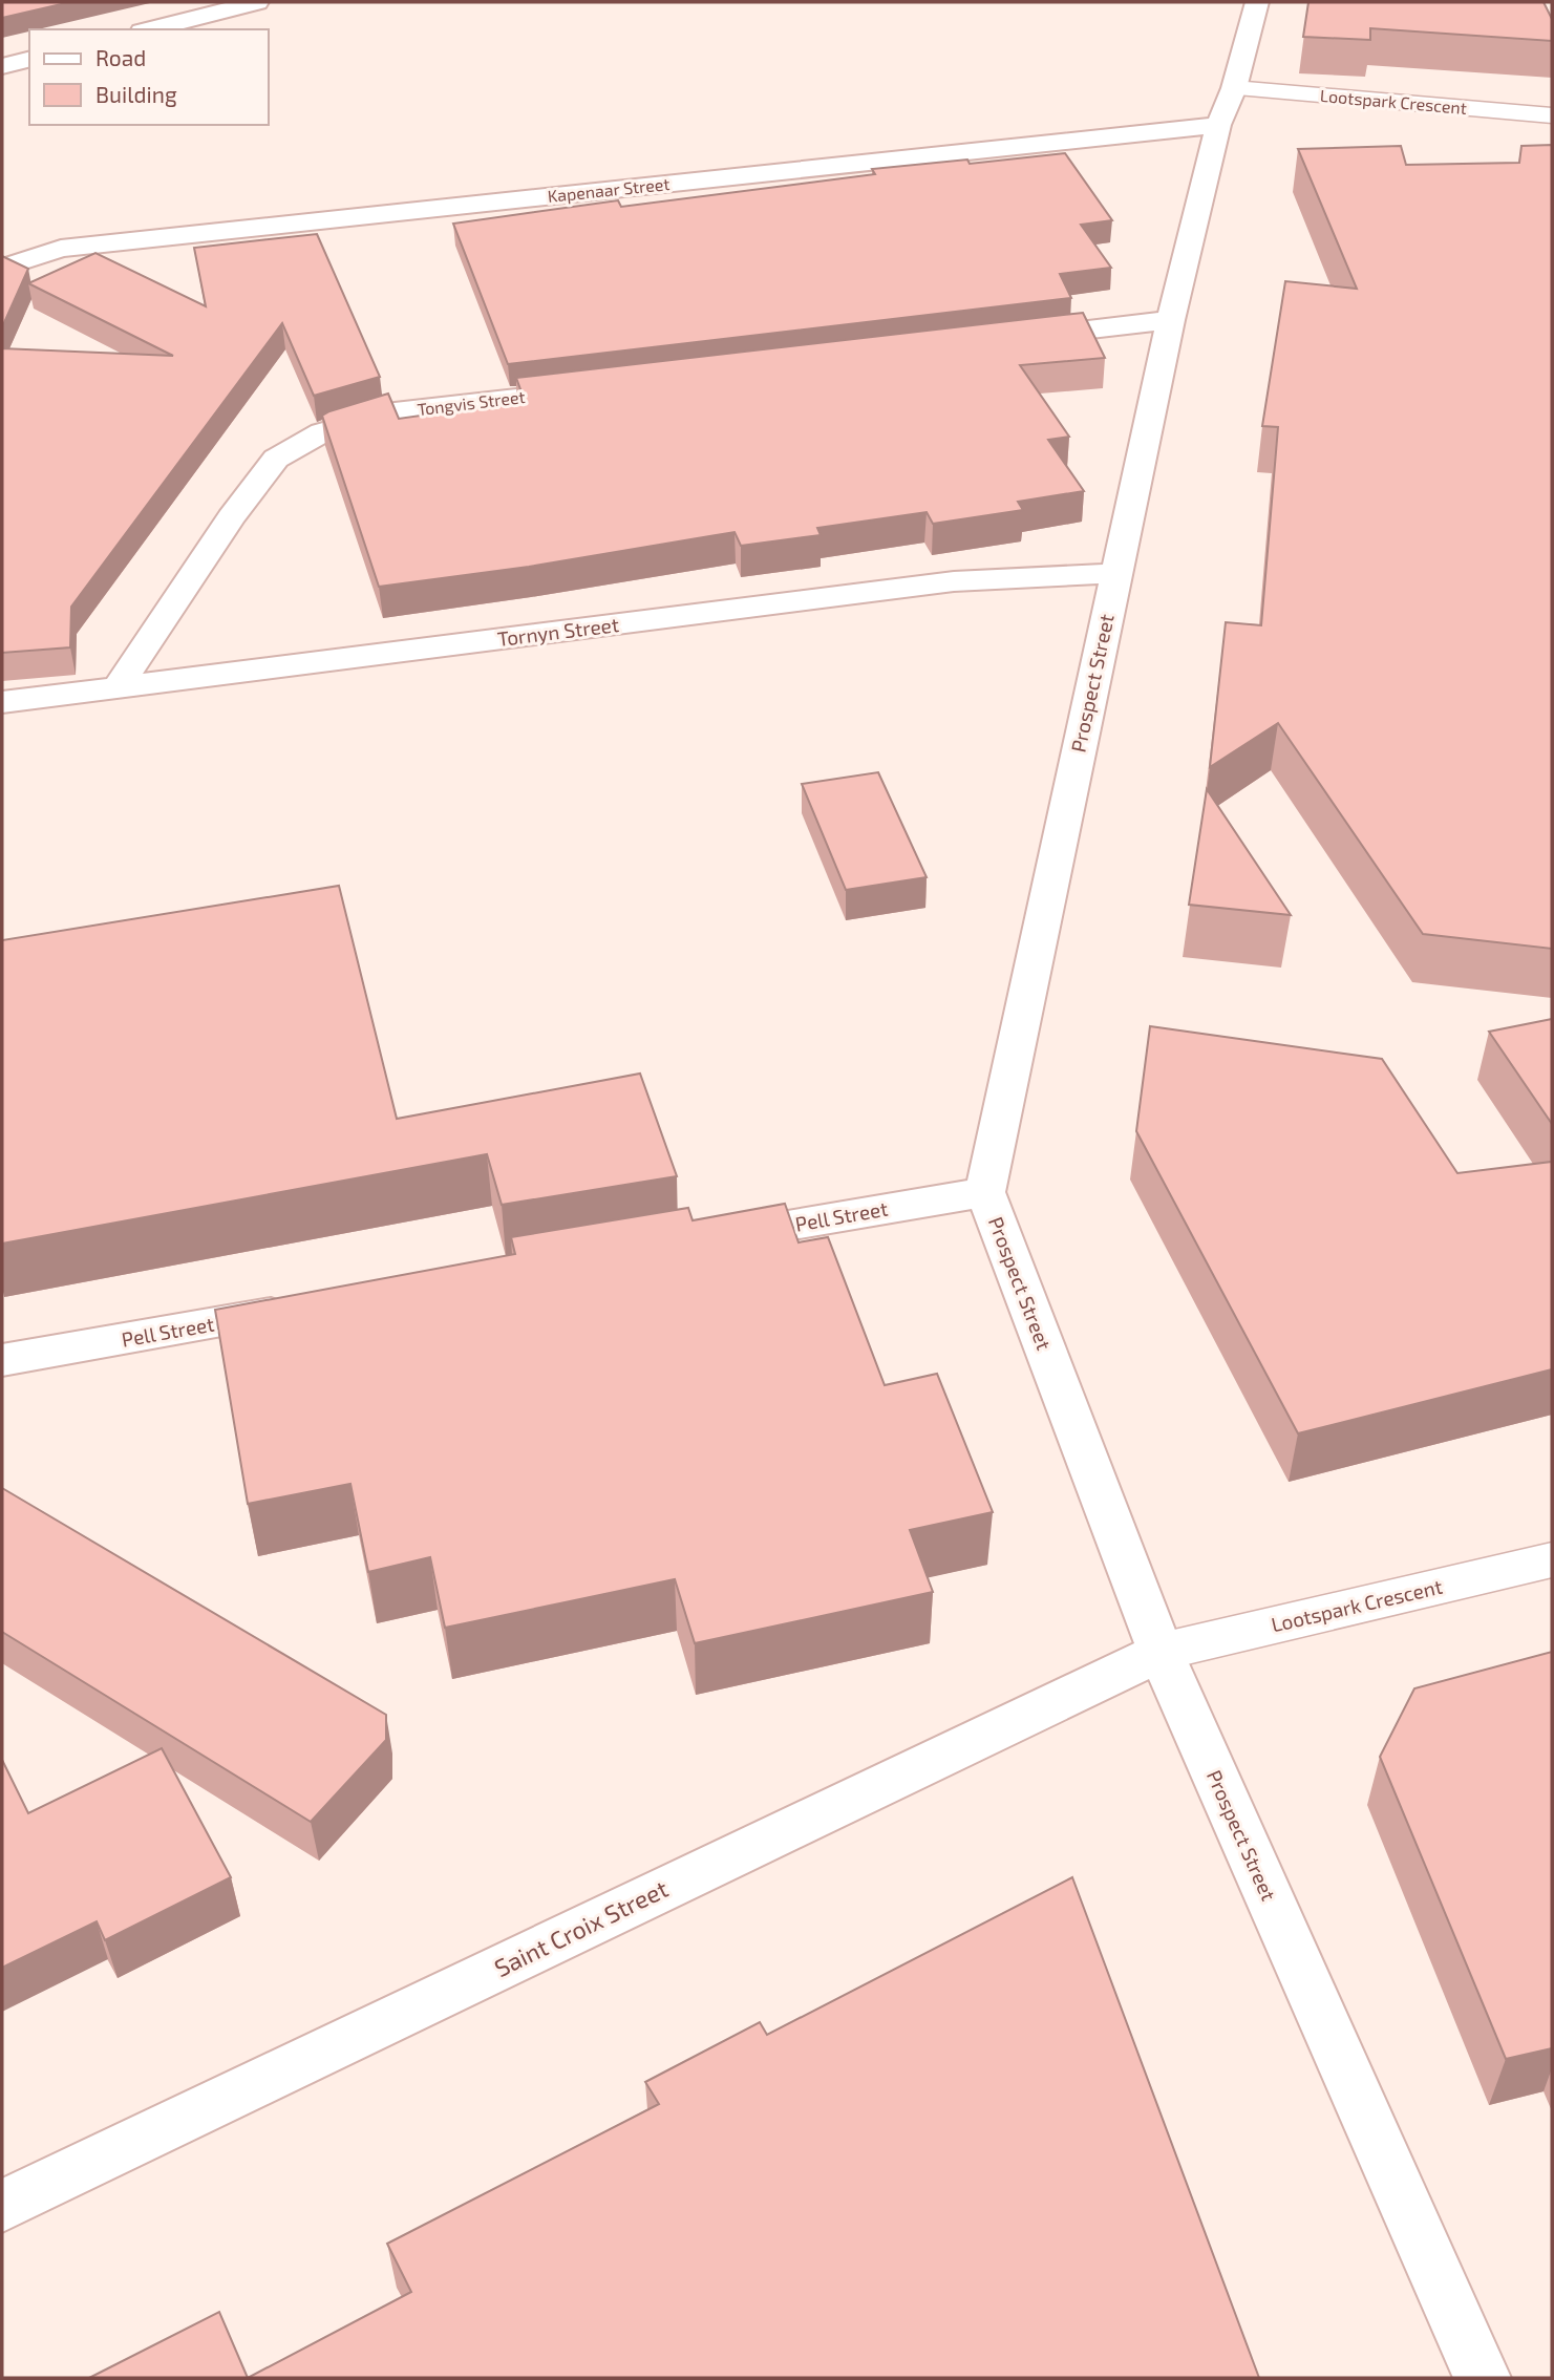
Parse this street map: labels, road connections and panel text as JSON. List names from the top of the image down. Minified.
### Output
{"streets":{"street":["Kapenaar Street","Tongvis Street","Tornyn Street","Prospect Street","Pell Street","Saint Croix Street"],"lane":["Lootspark Crescent"]},"crossings":[["Lootspark Crescent","Prospect Street"],["Lootspark Crescent","Saint Croix Street"],["Kapenaar Street","Prospect Street"],["Tongvis Street","Tornyn Street"],["Tornyn Street","Prospect Street"],["Prospect Street","Pell Street"],["Prospect Street","Saint Croix Street"]],"legend":["Road","Building"]}
